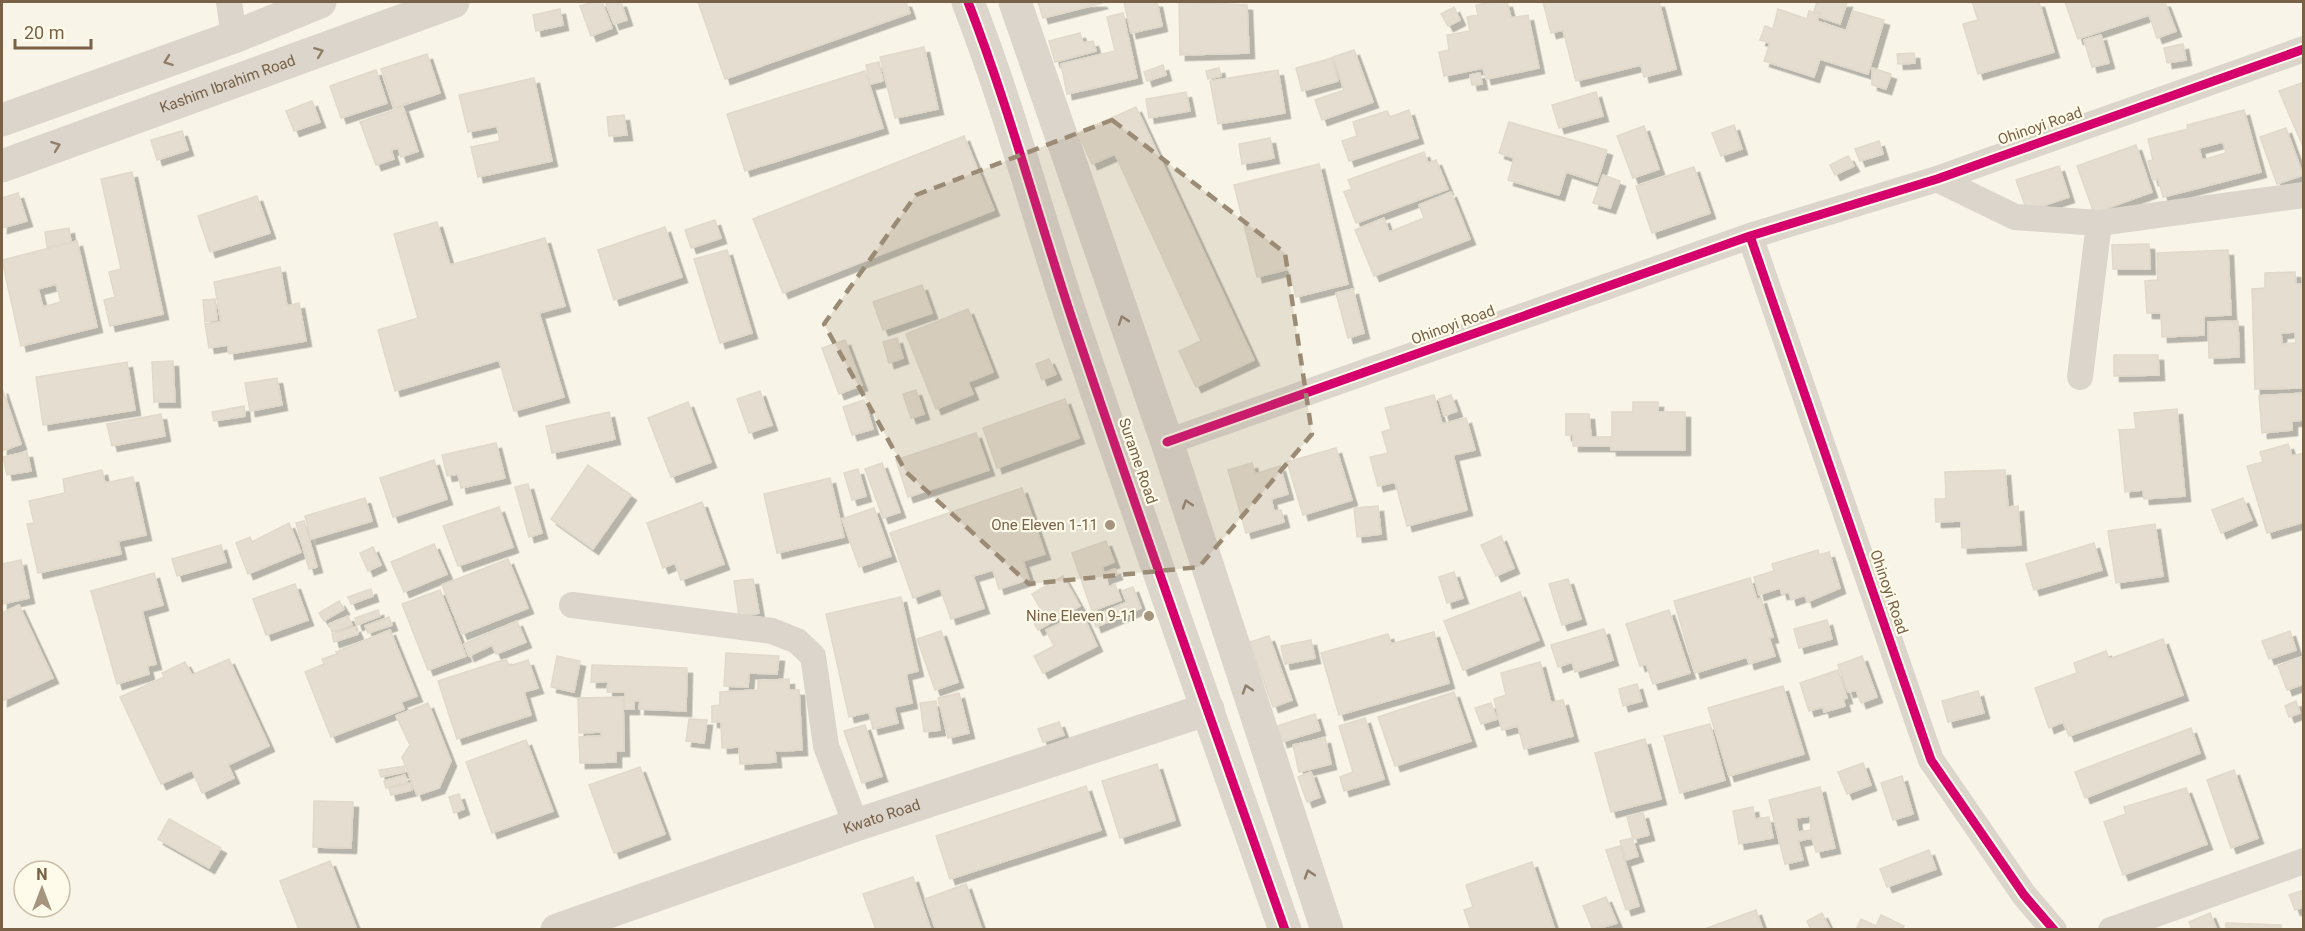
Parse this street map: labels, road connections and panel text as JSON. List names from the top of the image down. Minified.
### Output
{"streets":{"street":["Kashim Ibrahim Road","Ohinoyi Road","Surame Road","Kwato Road"]},"crossings":[["Surame Road","Kwato Road"]],"places":["One Eleven 1-11","Nine Eleven 9-11"],"scale_bar":"20 m","north":"top"}
